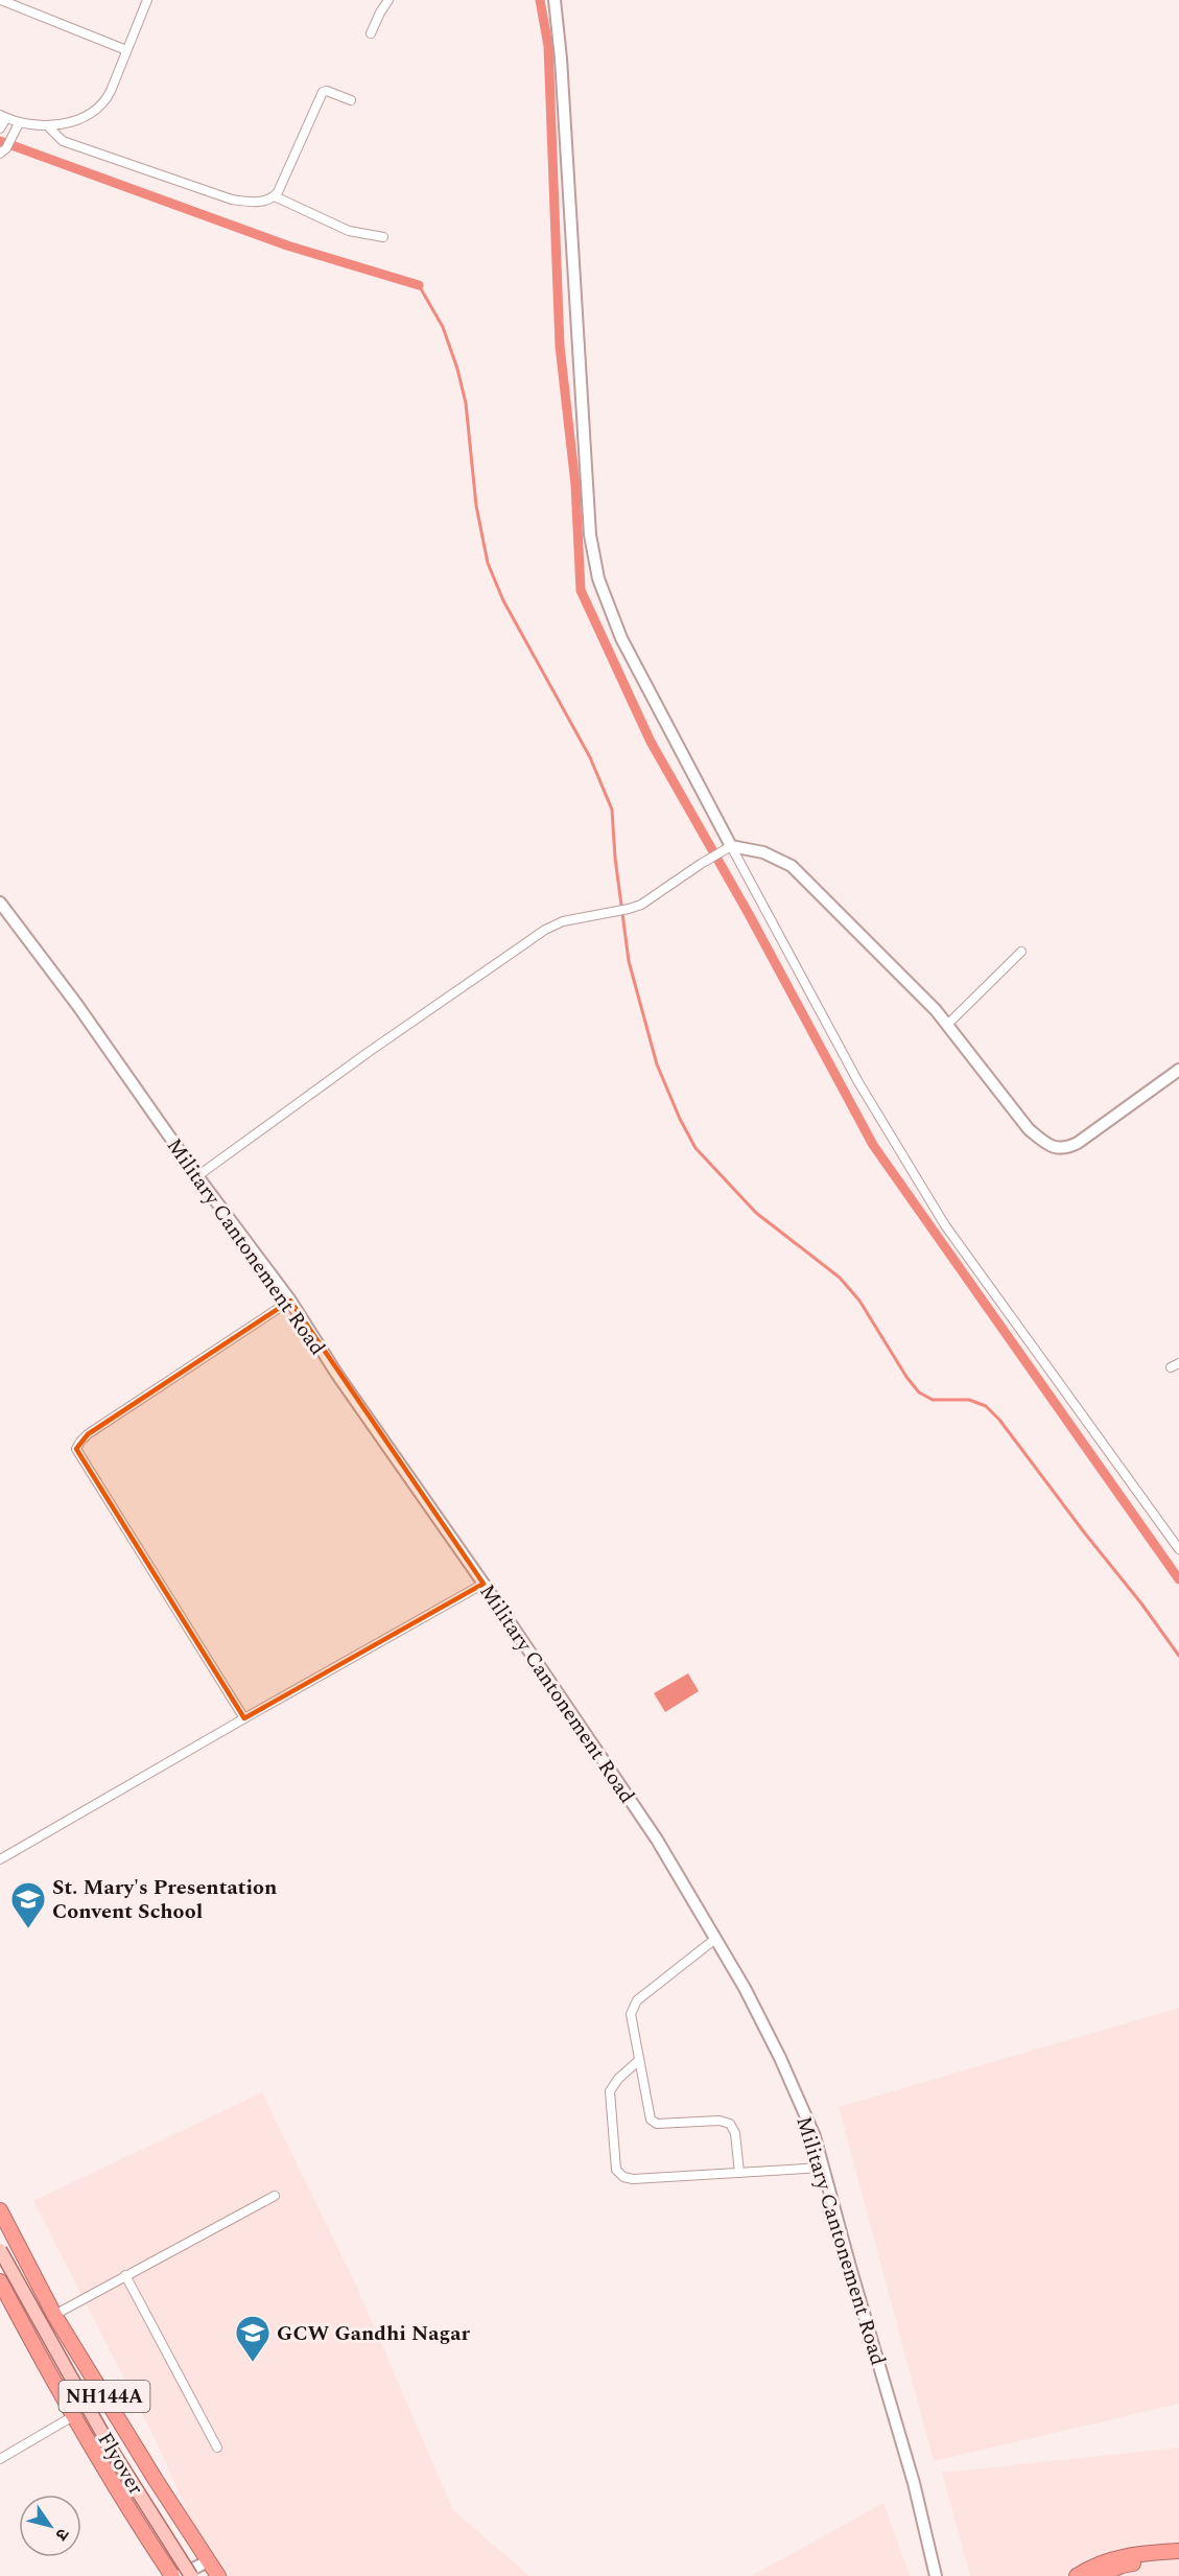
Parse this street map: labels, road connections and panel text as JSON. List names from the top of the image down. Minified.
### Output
{"streets":{"highway":["NH144A"],"main road":["Flyover"],"street":["Military Cantonement Road"]},"places":{"school or university":["St. Mary's Presentation Convent School","GCW Gandhi Nagar"]},"north":"bottom right"}
